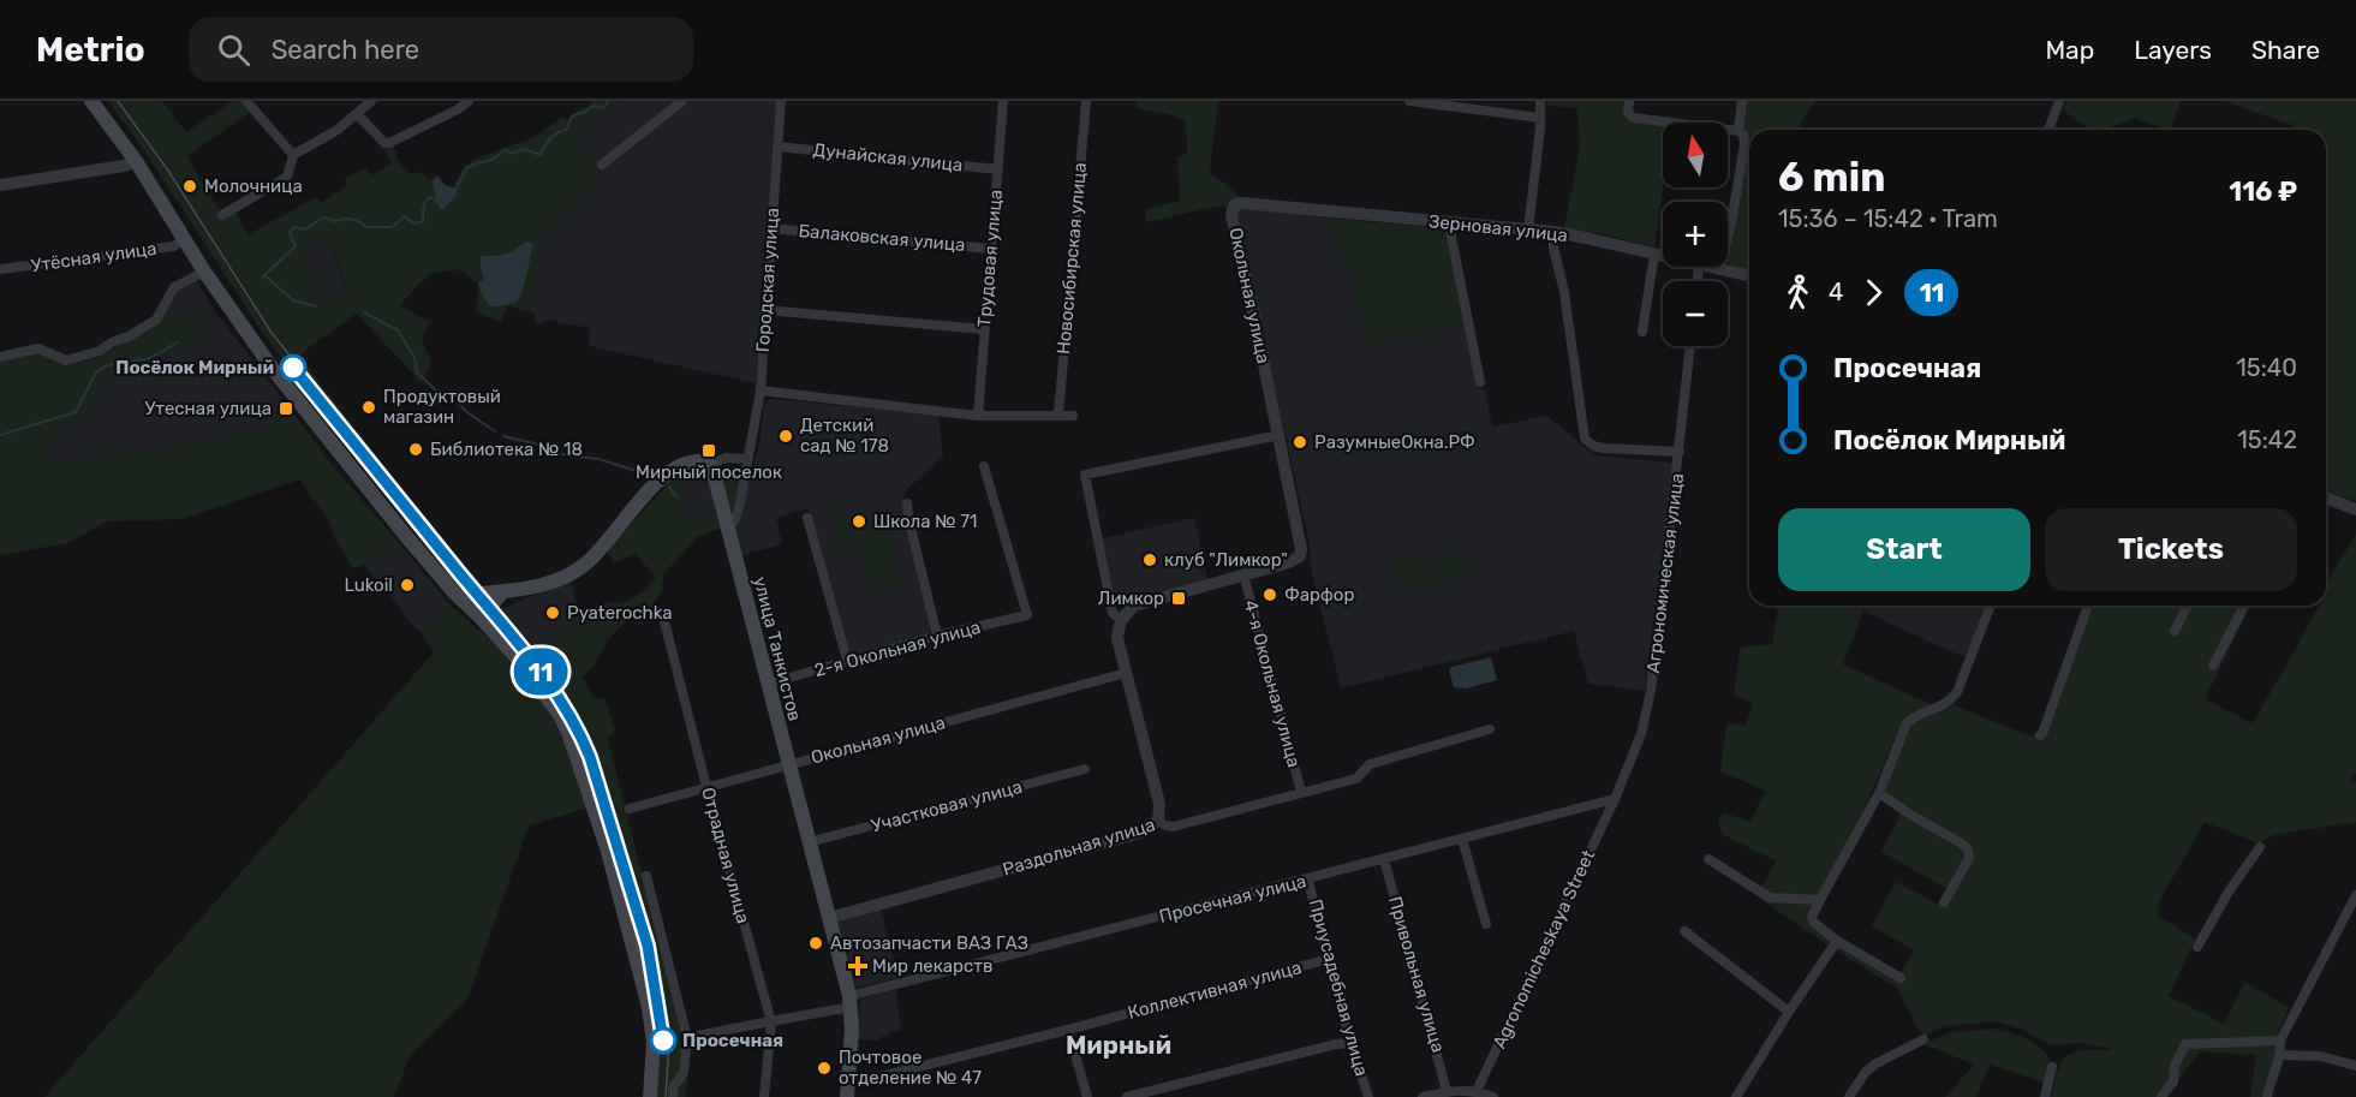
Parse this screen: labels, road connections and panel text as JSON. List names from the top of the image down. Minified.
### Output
{"streets":{"main road":["улица Танкистов"],"street":["Дунайская улица","Зерновая улица","Балаковская улица","Утёсная улица","Трудовая улица","Новосибирская улица","Городская улица","Окольная улица","Агрономическая улица","2-я Окольная улица","4-я Окольная улица","Участковая улица","Раздольная улица","Отрадная улица","Просечная улица","Agronomicheskaya Street","Привольная улица","Приусадебная улица","Коллективная улица"]},"crossings":[["Дунайская улица","Трудовая улица"],["Дунайская улица","Городская улица"],["Зерновая улица","Окольная улица"],["Балаковская улица","Трудовая улица"],["Балаковская улица","Городская улица"],["Городская улица","улица Танкистов"],["Окольная улица","улица Танкистов"],["Окольная улица","4-я Окольная улица"],["Окольная улица","Отрадная улица"],["Агрономическая улица","Просечная улица"],["Агрономическая улица","Agronomicheskaya Street"],["улица Танкистов","2-я Окольная улица"],["улица Танкистов","Участковая улица"],["улица Танкистов","Раздольная улица"],["улица Танкистов","Просечная улица"],["улица Танкистов","Коллективная улица"],["4-я Окольная улица","Раздольная улица"],["Отрадная улица","Просечная улица"],["Просечная улица","Agronomicheskaya Street"],["Просечная улица","Привольная улица"],["Просечная улица","Приусадебная улица"],["Приусадебная улица","Коллективная улица"]],"districts":["Мирный"],"places":{"other":["Молочница","Посёлок Мирный","Продуктовый магазин","Детский сад № 178","РазумныеОкна.РФ","Библиотека № 18","Школа № 71","клуб \"Лимкор\"","Lukoil","Фарфор","Pyaterochka","Автозапчасти ВАЗ ГАЗ","Просечная","Почтовое отделение № 47"],"transit":["Утесная улица","Мирный поселок","Лимкор"],"health":["Мир лекарств"]},"lines":["tram line 11"],"north":"top","page":{"header":"Metrio","search":"Search here","nav":["Map","Layers","Share"],"on_map":"11","map_buttons":["+","−"],"heading":["6 min","15:36 – 15:42 · Tram","116 ₽"],"legs":["4","11"],"list":[{"name":"Просечная","value":"15:40"},{"name":"Посёлок Мирный","value":"15:42"}],"buttons":["Start","Tickets"]}}
